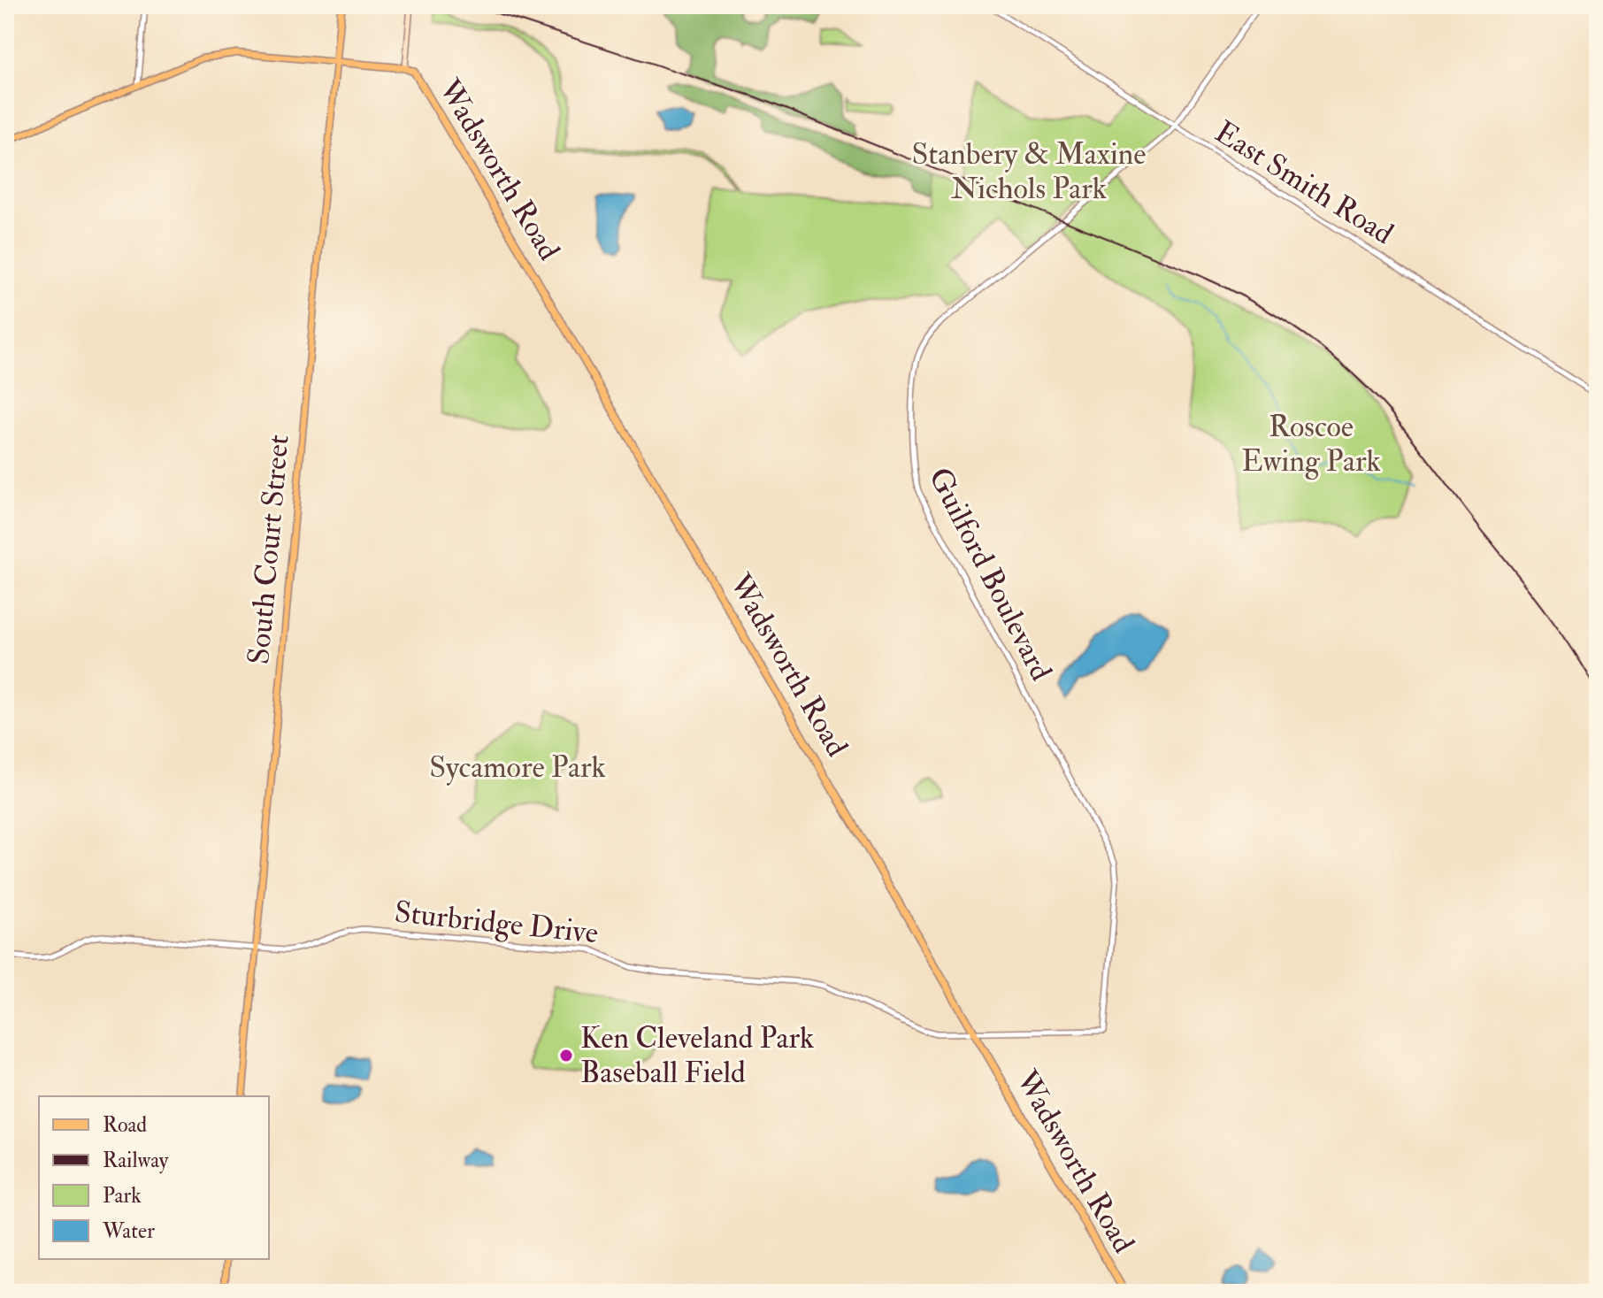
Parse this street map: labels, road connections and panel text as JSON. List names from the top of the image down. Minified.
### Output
{"streets":{"highway":["Wadsworth Road","South Court Street"],"street":["East Smith Road","Guilford Boulevard","Sturbridge Drive"]},"crossings":[["Wadsworth Road","Sturbridge Drive"],["East Smith Road","Guilford Boulevard"],["South Court Street","Sturbridge Drive"],["Guilford Boulevard","Sturbridge Drive"]],"parks":["Stanbery & Maxine Nichols Park","Roscoe Ewing Park","Sycamore Park"],"places":["Ken Cleveland Park Baseball Field"],"legend":["Road","Railway","Park","Water"]}
